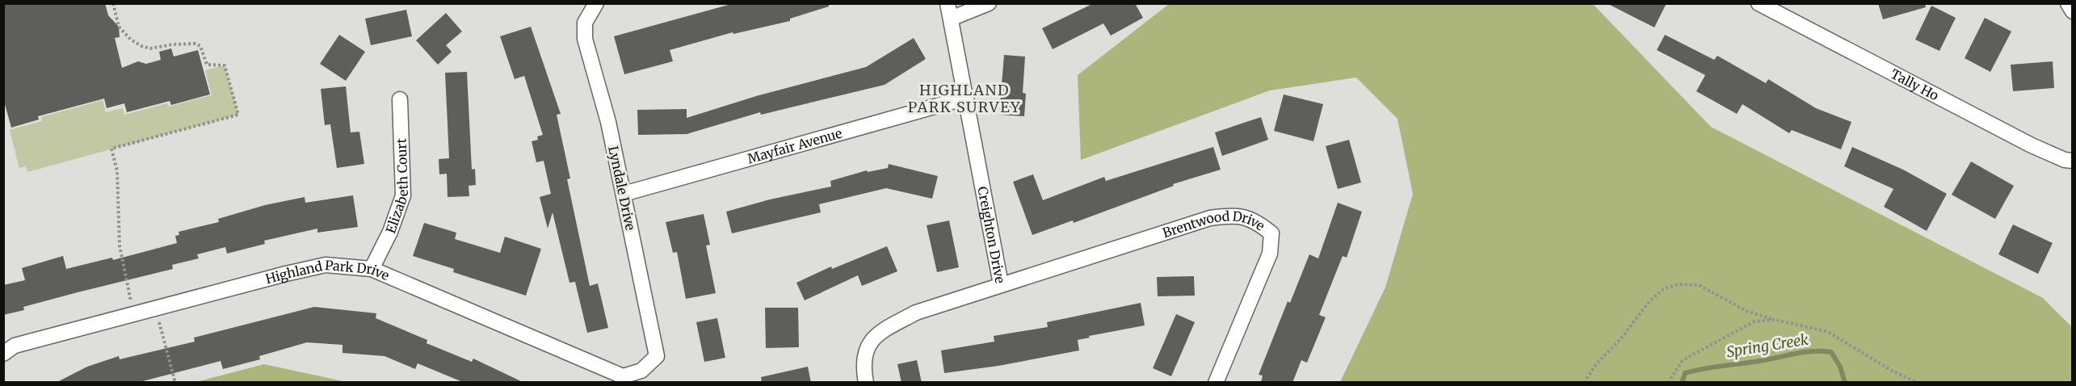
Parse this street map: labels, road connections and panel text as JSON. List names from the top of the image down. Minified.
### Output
{"streets":{"street":["Tally Ho","Mayfair Avenue","Elizabeth Court","Lyndale Drive","Brentwood Drive","Creighton Drive","Highland Park Drive"]},"crossings":[["Mayfair Avenue","Lyndale Drive"],["Mayfair Avenue","Creighton Drive"],["Elizabeth Court","Highland Park Drive"],["Lyndale Drive","Highland Park Drive"],["Brentwood Drive","Creighton Drive"]],"districts":["HIGHLAND PARK SURVEY"],"water":["Spring Creek"]}
